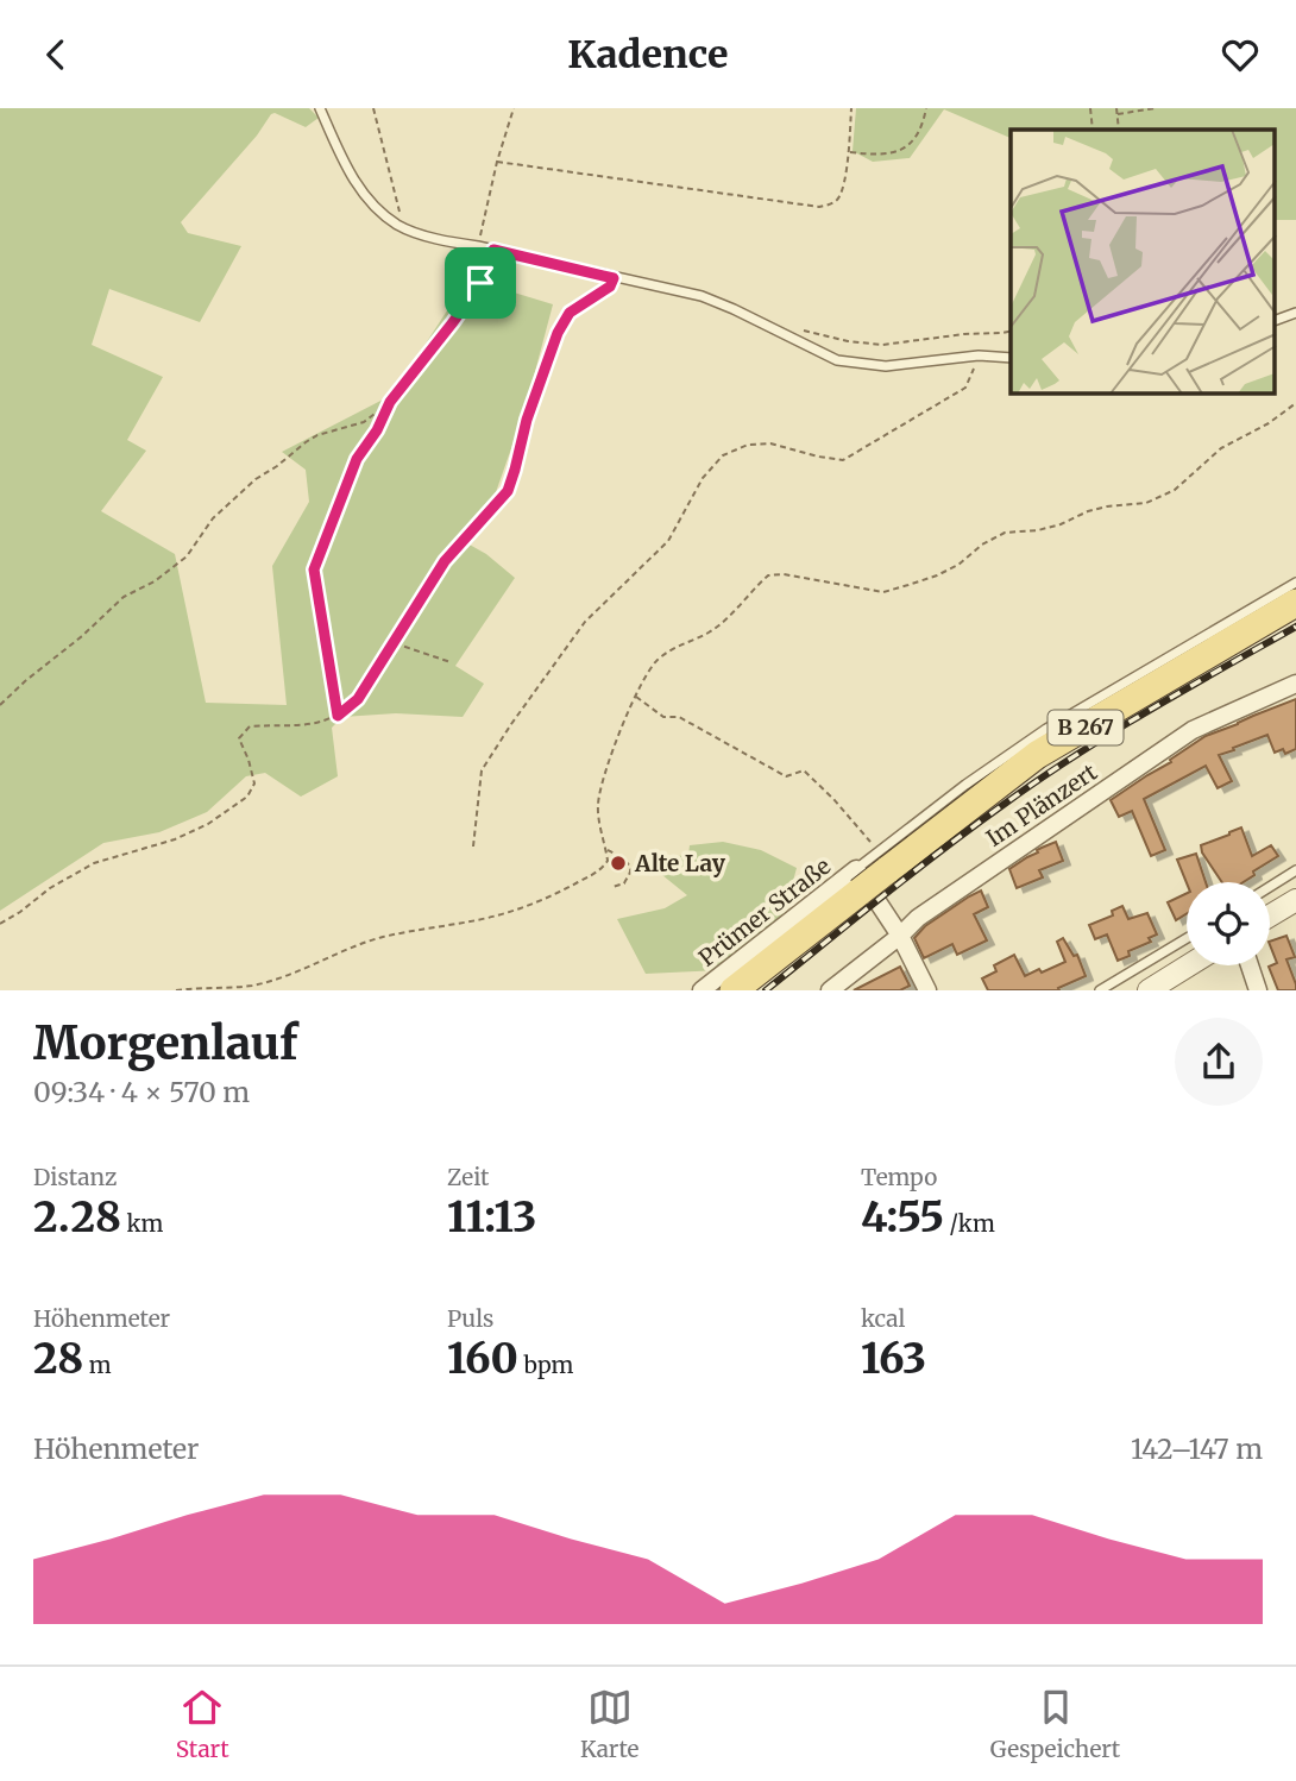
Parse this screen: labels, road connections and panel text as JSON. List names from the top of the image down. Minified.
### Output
{"streets":{"main road":["B 267"],"street":["Im Plänzert","Prümer Straße"]},"crossings":[["B 267","Prümer Straße"]],"places":["Alte Lay"],"page":{"header":"Kadence","heading":["Morgenlauf","09:34 · 4 × 570 m"],"stats":[["Distanz","2.28 km"],["Zeit","11:13"],["Tempo","4:55 /km"],["Höhenmeter","28 m"],["Puls","160 bpm"],["kcal","163"]],"chart":["Höhenmeter","142–147 m"],"tabs":["Start","Karte","Gespeichert"]}}
